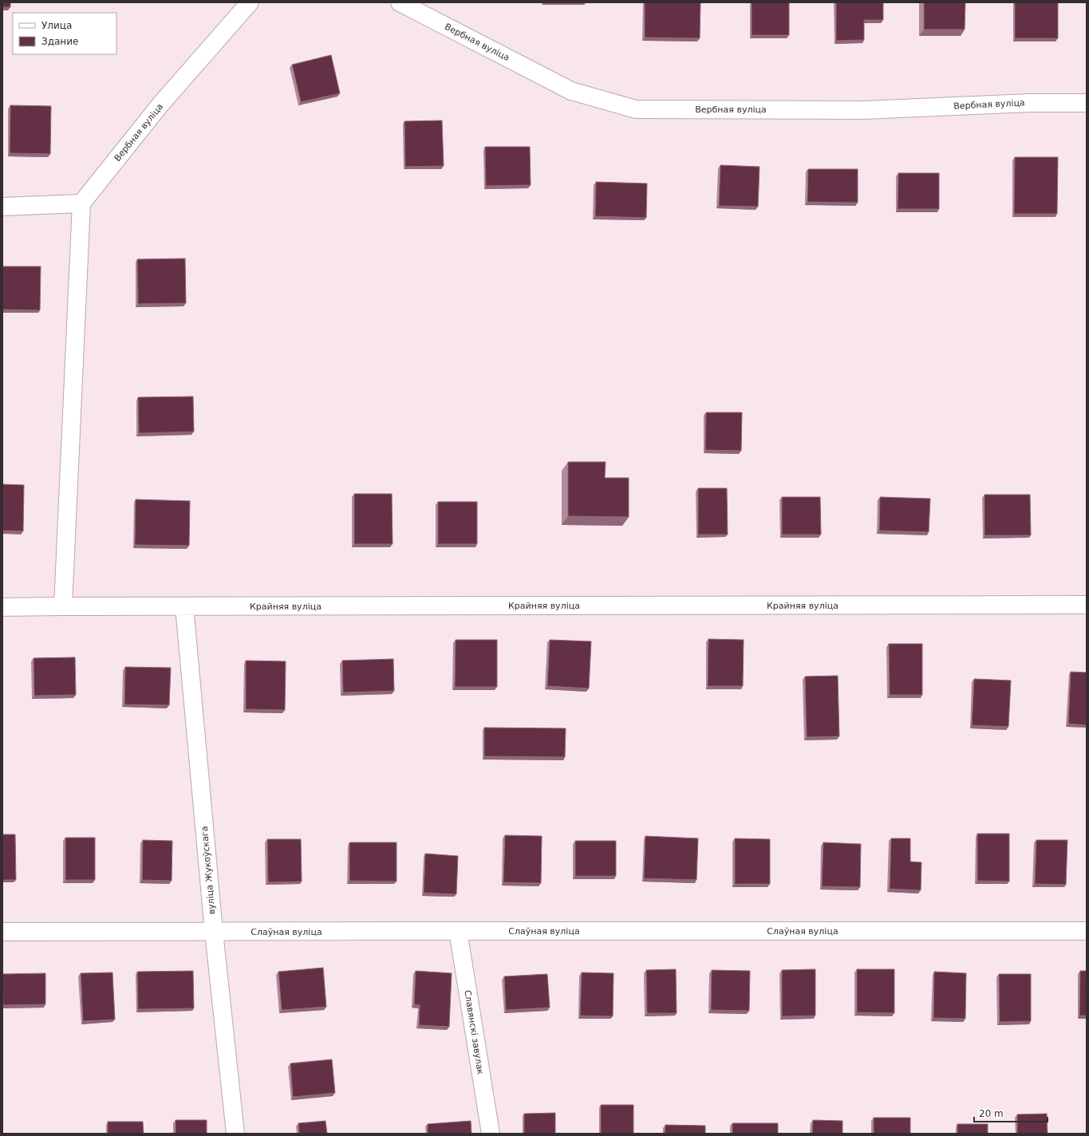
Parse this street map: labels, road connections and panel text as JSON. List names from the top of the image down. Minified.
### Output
{"streets":{"street":["Вербная вуліца","Крайняя вуліца","вуліца Жукоўскага","Слаўная вуліца","Славянскі завулак"]},"crossings":[["Крайняя вуліца","вуліца Жукоўскага"],["вуліца Жукоўскага","Слаўная вуліца"],["Слаўная вуліца","Славянскі завулак"]],"legend":["Улица","Здание"],"scale_bar":"20 m"}
